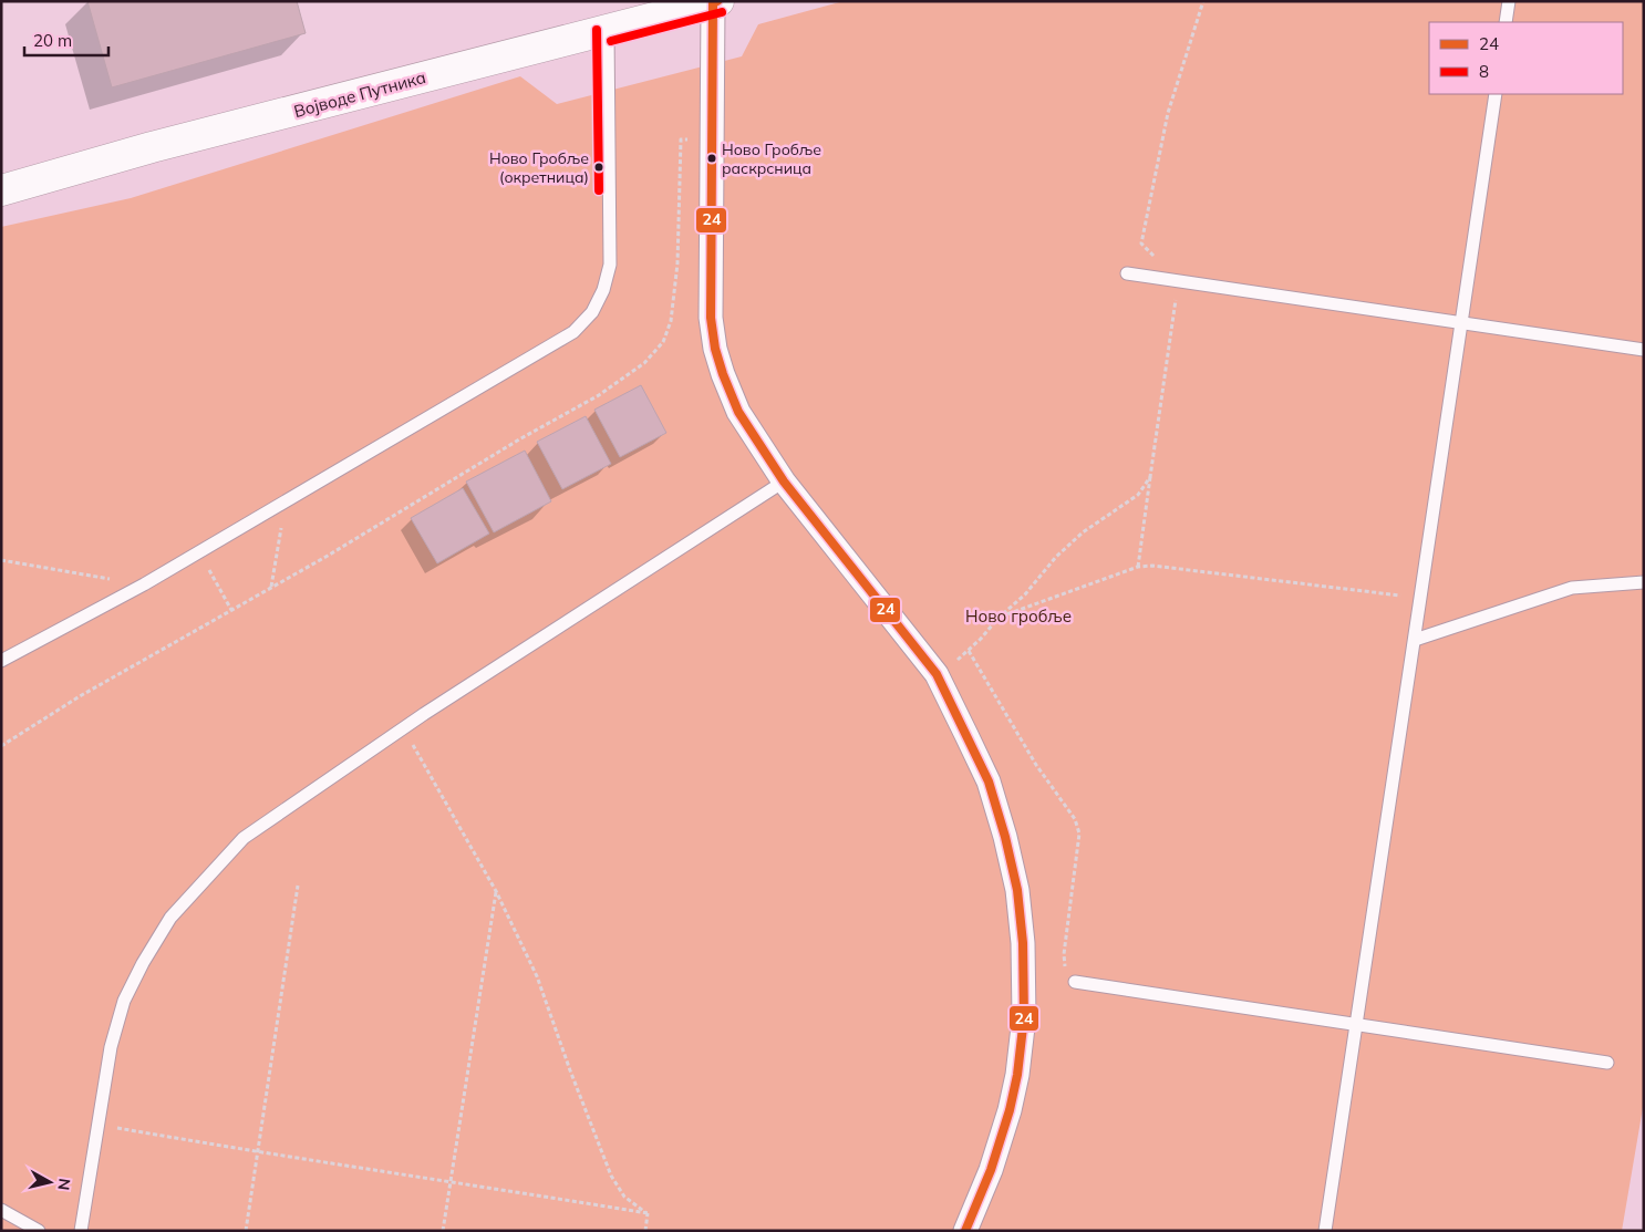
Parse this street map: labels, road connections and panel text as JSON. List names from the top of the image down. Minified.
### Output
{"streets":{"street":["Војводе Путника"]},"parks":["Ново гробље"],"places":["Ново Гробље раскрсница","Ново Гробље (окретница)"],"lines":["transit line 24","transit line 8"],"legend":["24","8"],"scale_bar":"20 m","north":"right"}
